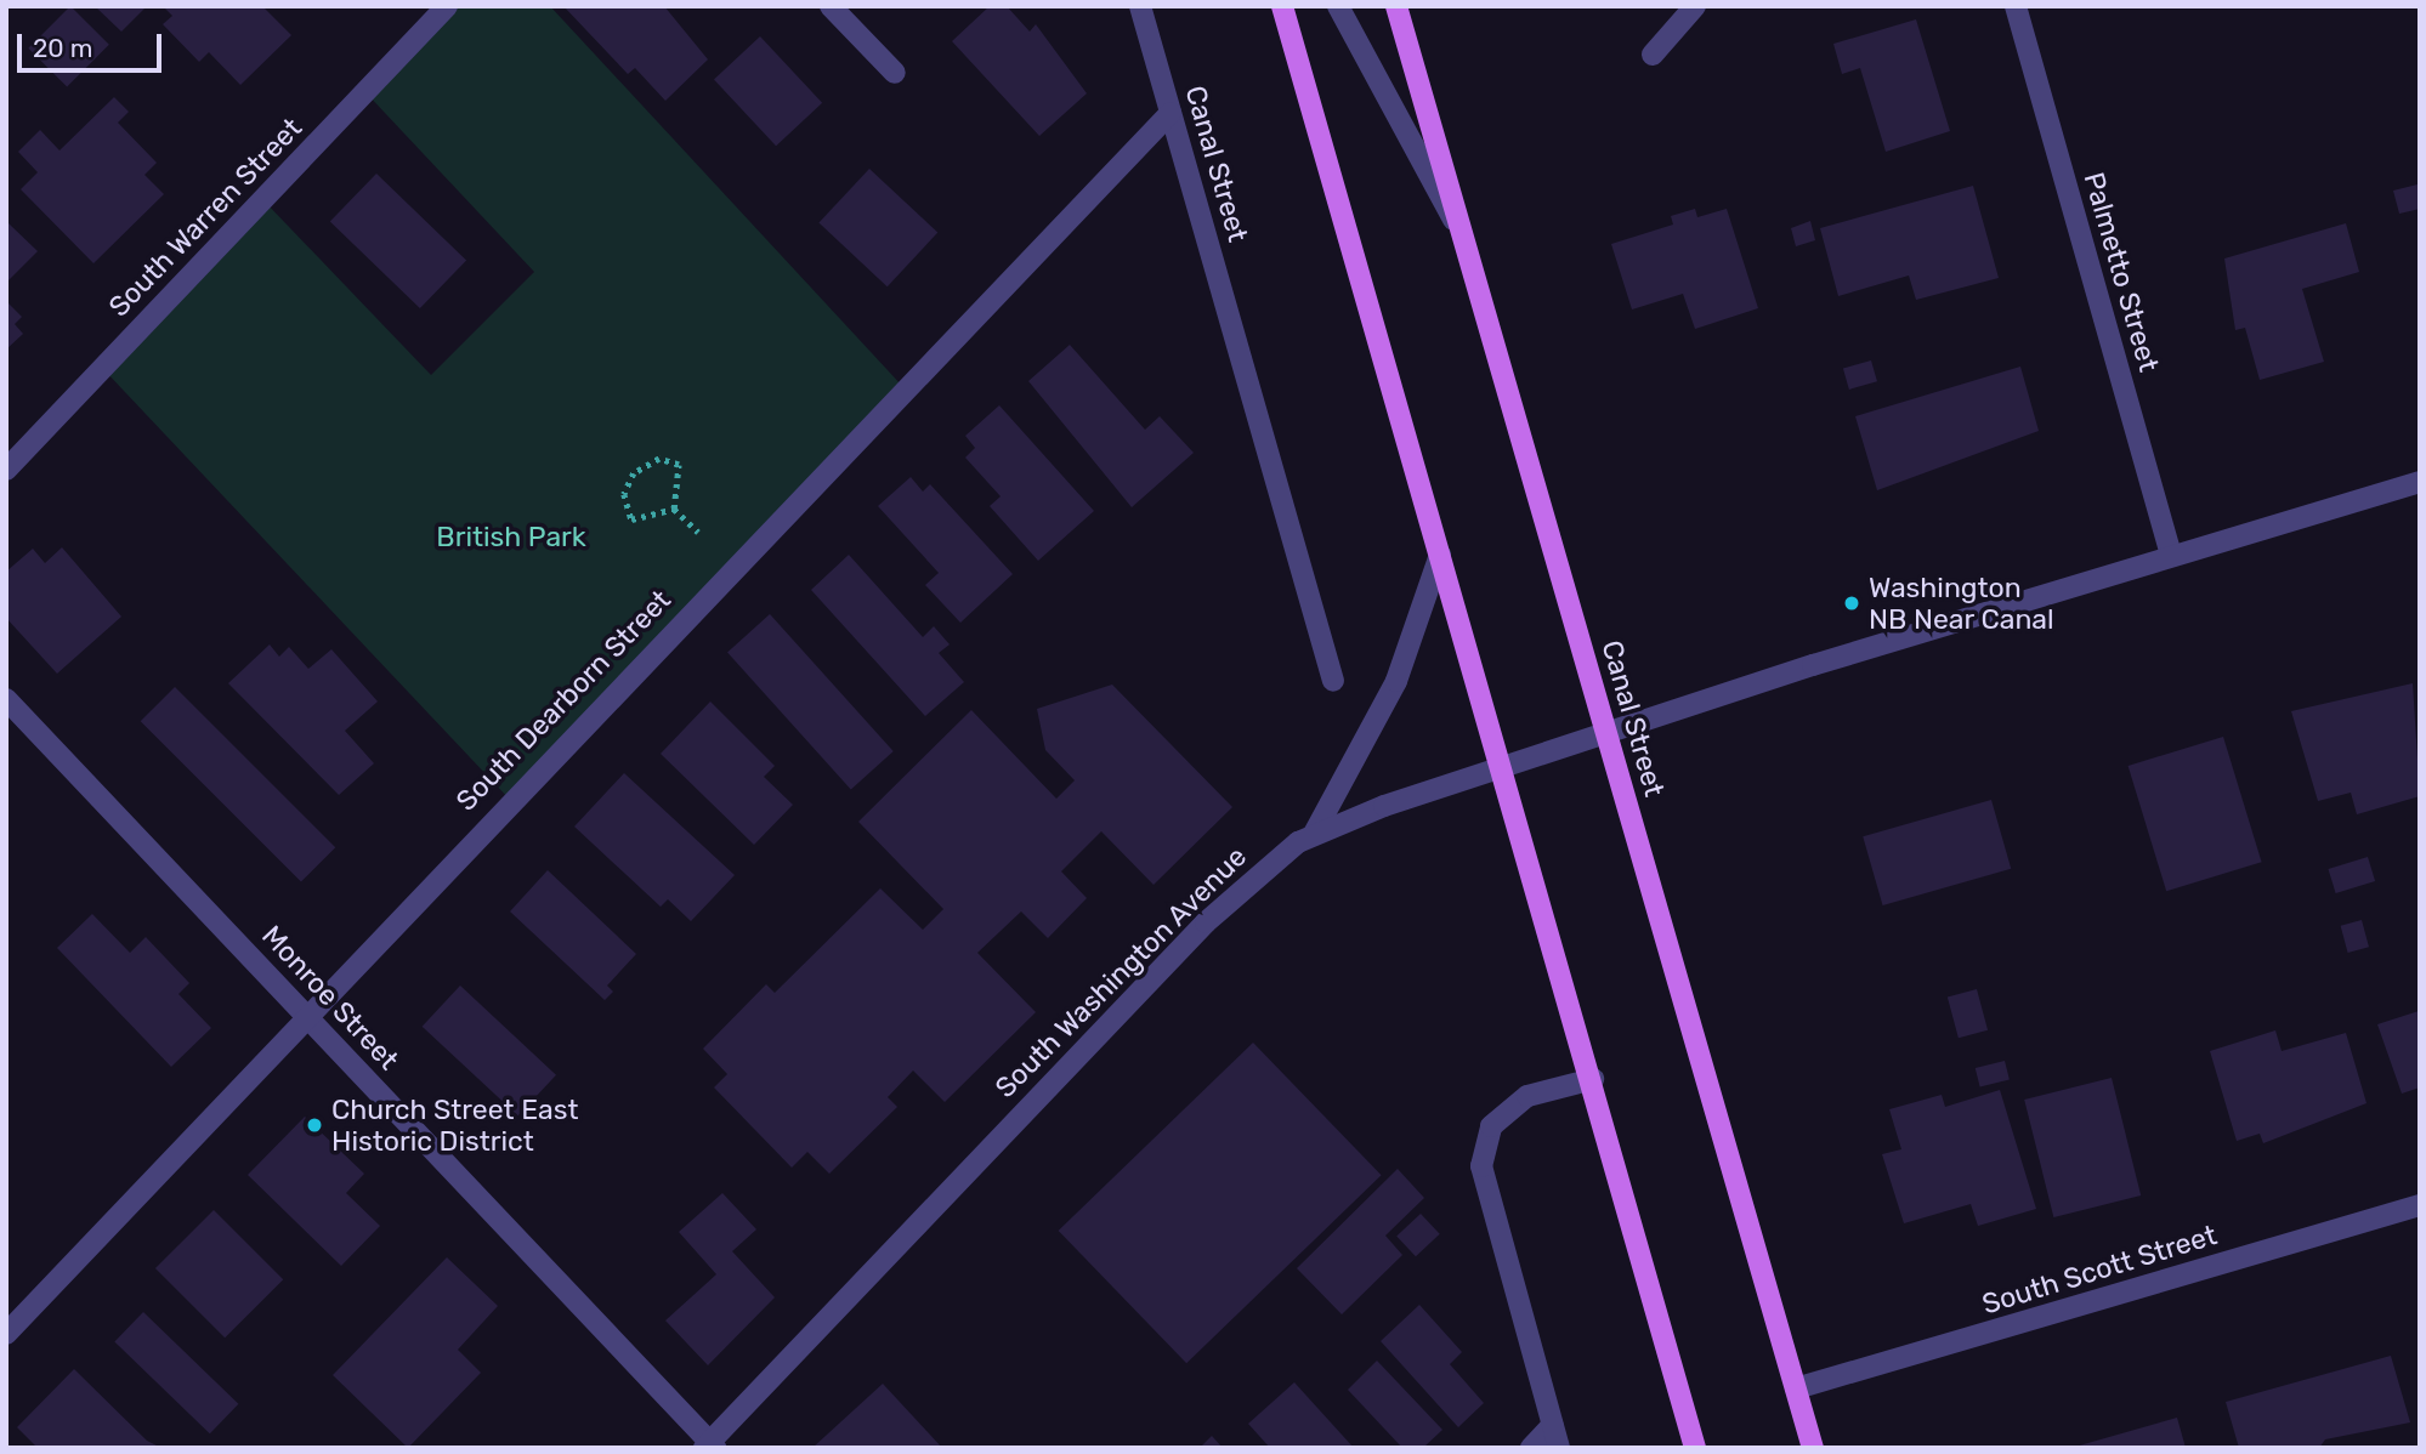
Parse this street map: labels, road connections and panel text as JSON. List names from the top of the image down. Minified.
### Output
{"streets":{"main road":["Canal Street"],"street":["South Warren Street","Palmetto Street","South Dearborn Street","South Washington Avenue","Monroe Street","South Scott Street"]},"crossings":[["Canal Street","South Dearborn Street"],["Canal Street","South Washington Avenue"],["Canal Street","South Scott Street"],["Palmetto Street","South Washington Avenue"],["South Dearborn Street","Monroe Street"],["South Washington Avenue","Monroe Street"]],"parks":["British Park"],"places":["Washington NB Near Canal","Church Street East Historic District"],"scale_bar":"20 m"}
